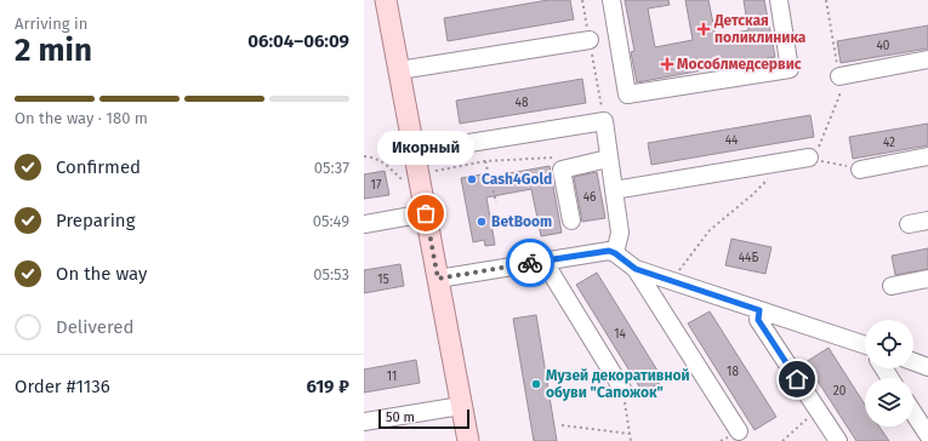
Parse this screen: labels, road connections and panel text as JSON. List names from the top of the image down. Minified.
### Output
{"places":{"health":["Детская поликлиника","Мособлмедсервис"],"other":["Cash4Gold","Икорный","BetBoom","Музей декоративной обуви \"Сапожок\""]},"house_numbers":["40","48","44","42","17","46","44Б","15","14","18","11","20"],"scale_bar":"50 m","page":{"heading":["2 min","Arriving in","06:04–06:09"],"panel":["Order #1136","619 ₽"],"bar":"On the way · 180 m","bubble":"Икорный","list":[["Confirmed","05:37"],["Preparing","05:49"],["On the way","05:53"],"Delivered"],"scale":"50 m"}}
